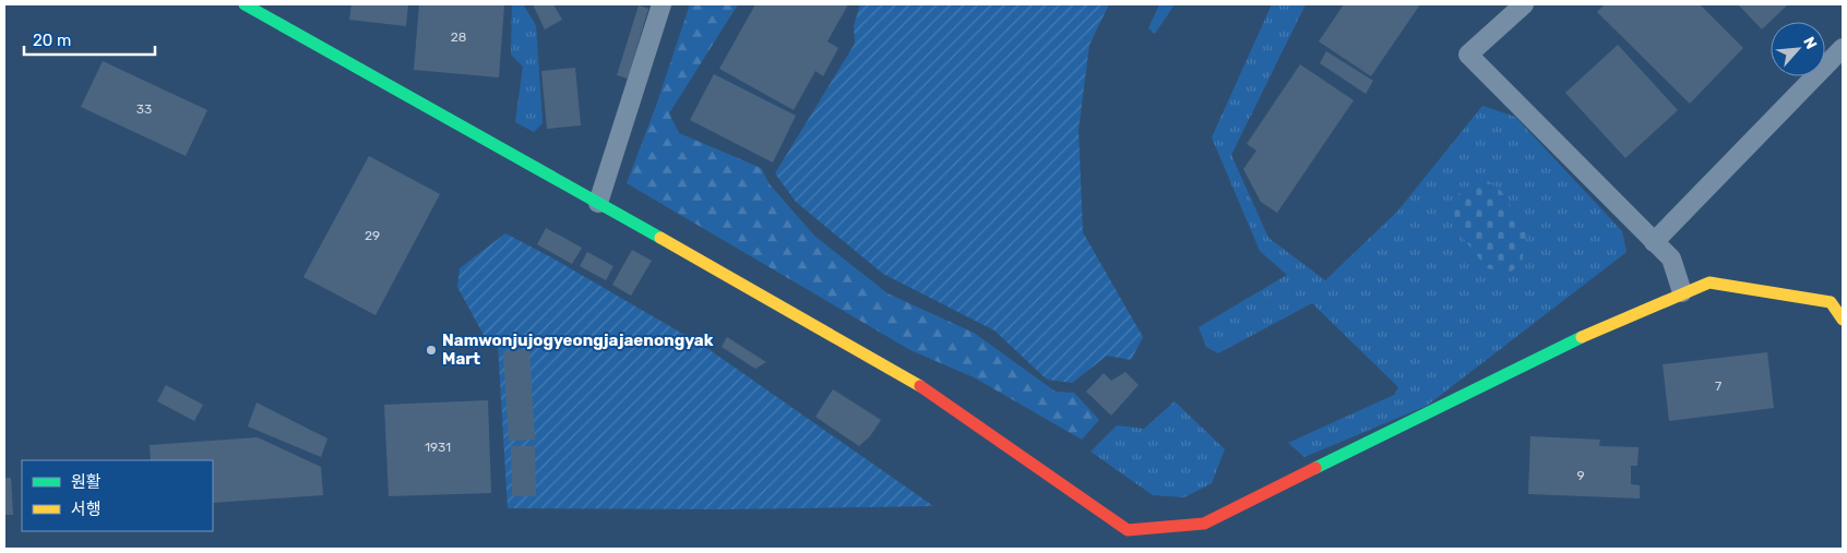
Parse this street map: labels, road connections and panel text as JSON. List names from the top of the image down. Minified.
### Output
{"places":["Namwonjujogyeongjajaenongyak Mart"],"house_numbers":["28","33","29","7","1931","9"],"legend":["원활","서행"],"scale_bar":"20 m","north":"top right"}
